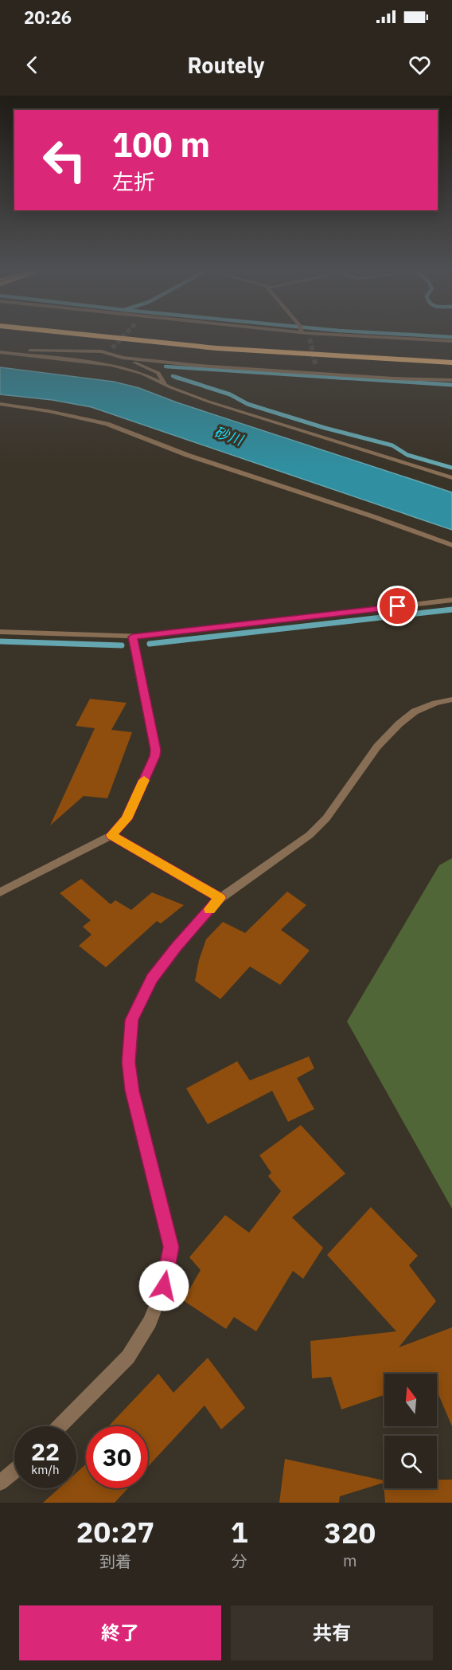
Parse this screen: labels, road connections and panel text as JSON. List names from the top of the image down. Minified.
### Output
{"water":["砂川"],"north":"top","page":{"status":"20:26","header":"Routely","turn":["100 m","左折"],"speed":"22 km/h","limit":"30","eta":["20:27","到着","1","分","320","m"],"buttons":["終了","共有"]}}
